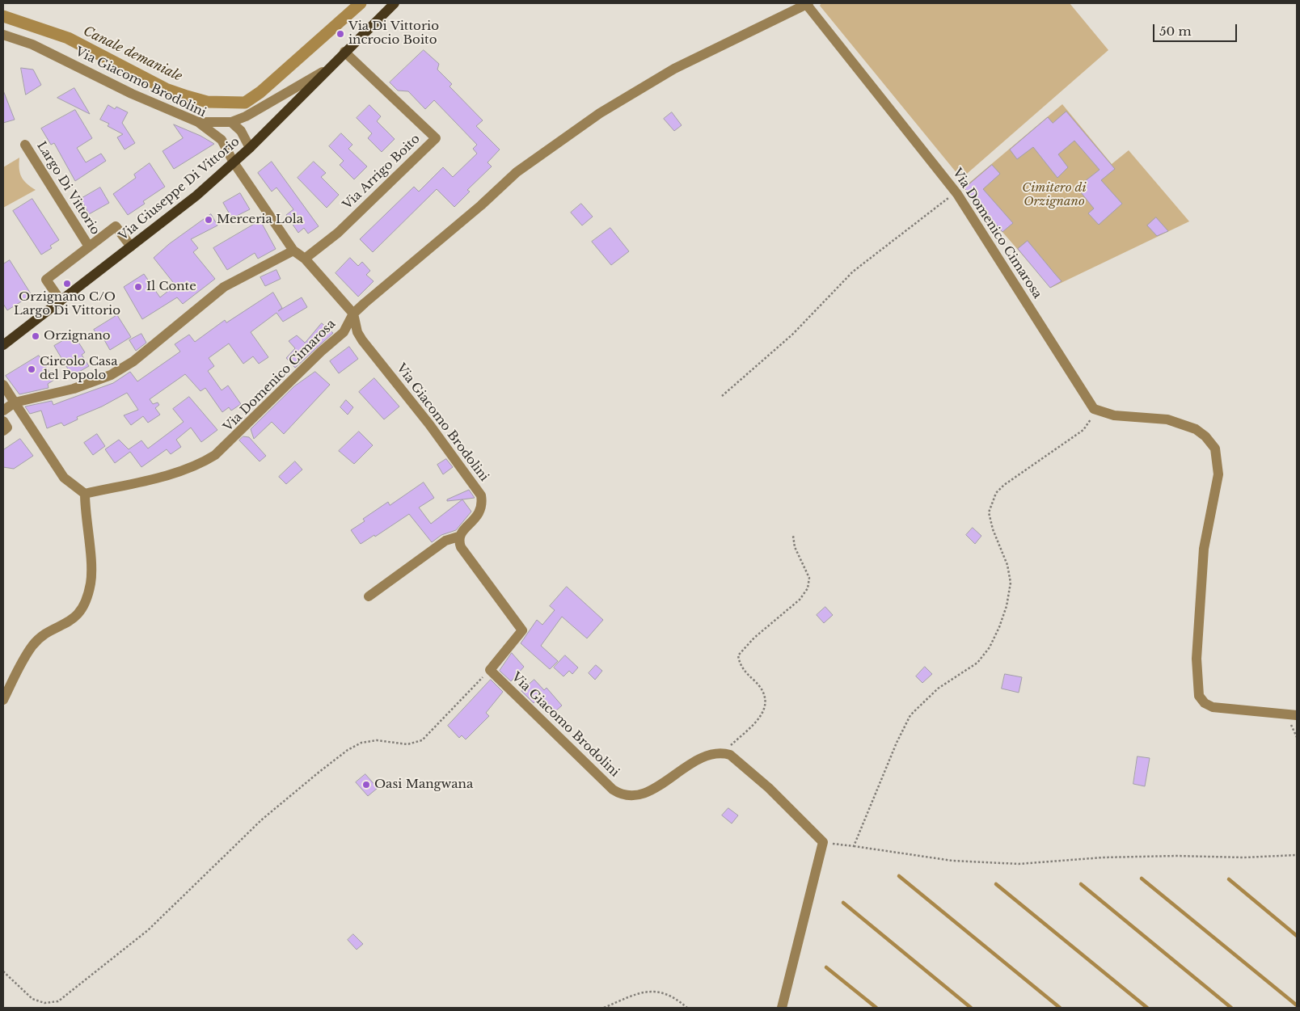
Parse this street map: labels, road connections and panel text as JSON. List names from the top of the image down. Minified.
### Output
{"streets":{"main road":["Via Giuseppe Di Vittorio"],"street":["Via Giacomo Brodolini","Via Arrigo Boito","Largo Di Vittorio","Via Domenico Cimarosa"]},"crossings":[["Via Giacomo Brodolini","Via Arrigo Boito"],["Via Giacomo Brodolini","Via Giuseppe Di Vittorio"],["Via Giacomo Brodolini","Via Domenico Cimarosa"],["Via Arrigo Boito","Via Giuseppe Di Vittorio"],["Largo Di Vittorio","Via Giuseppe Di Vittorio"]],"water":["Canale demaniale"],"parks":["Cimitero di Orzignano"],"places":["Via Di Vittorio incrocio Boito","Merceria Lola","Orzignano C/O Largo Di Vittorio","Il Conte","Orzignano","Circolo Casa del Popolo","Oasi Mangwana"],"scale_bar":"50 m"}
